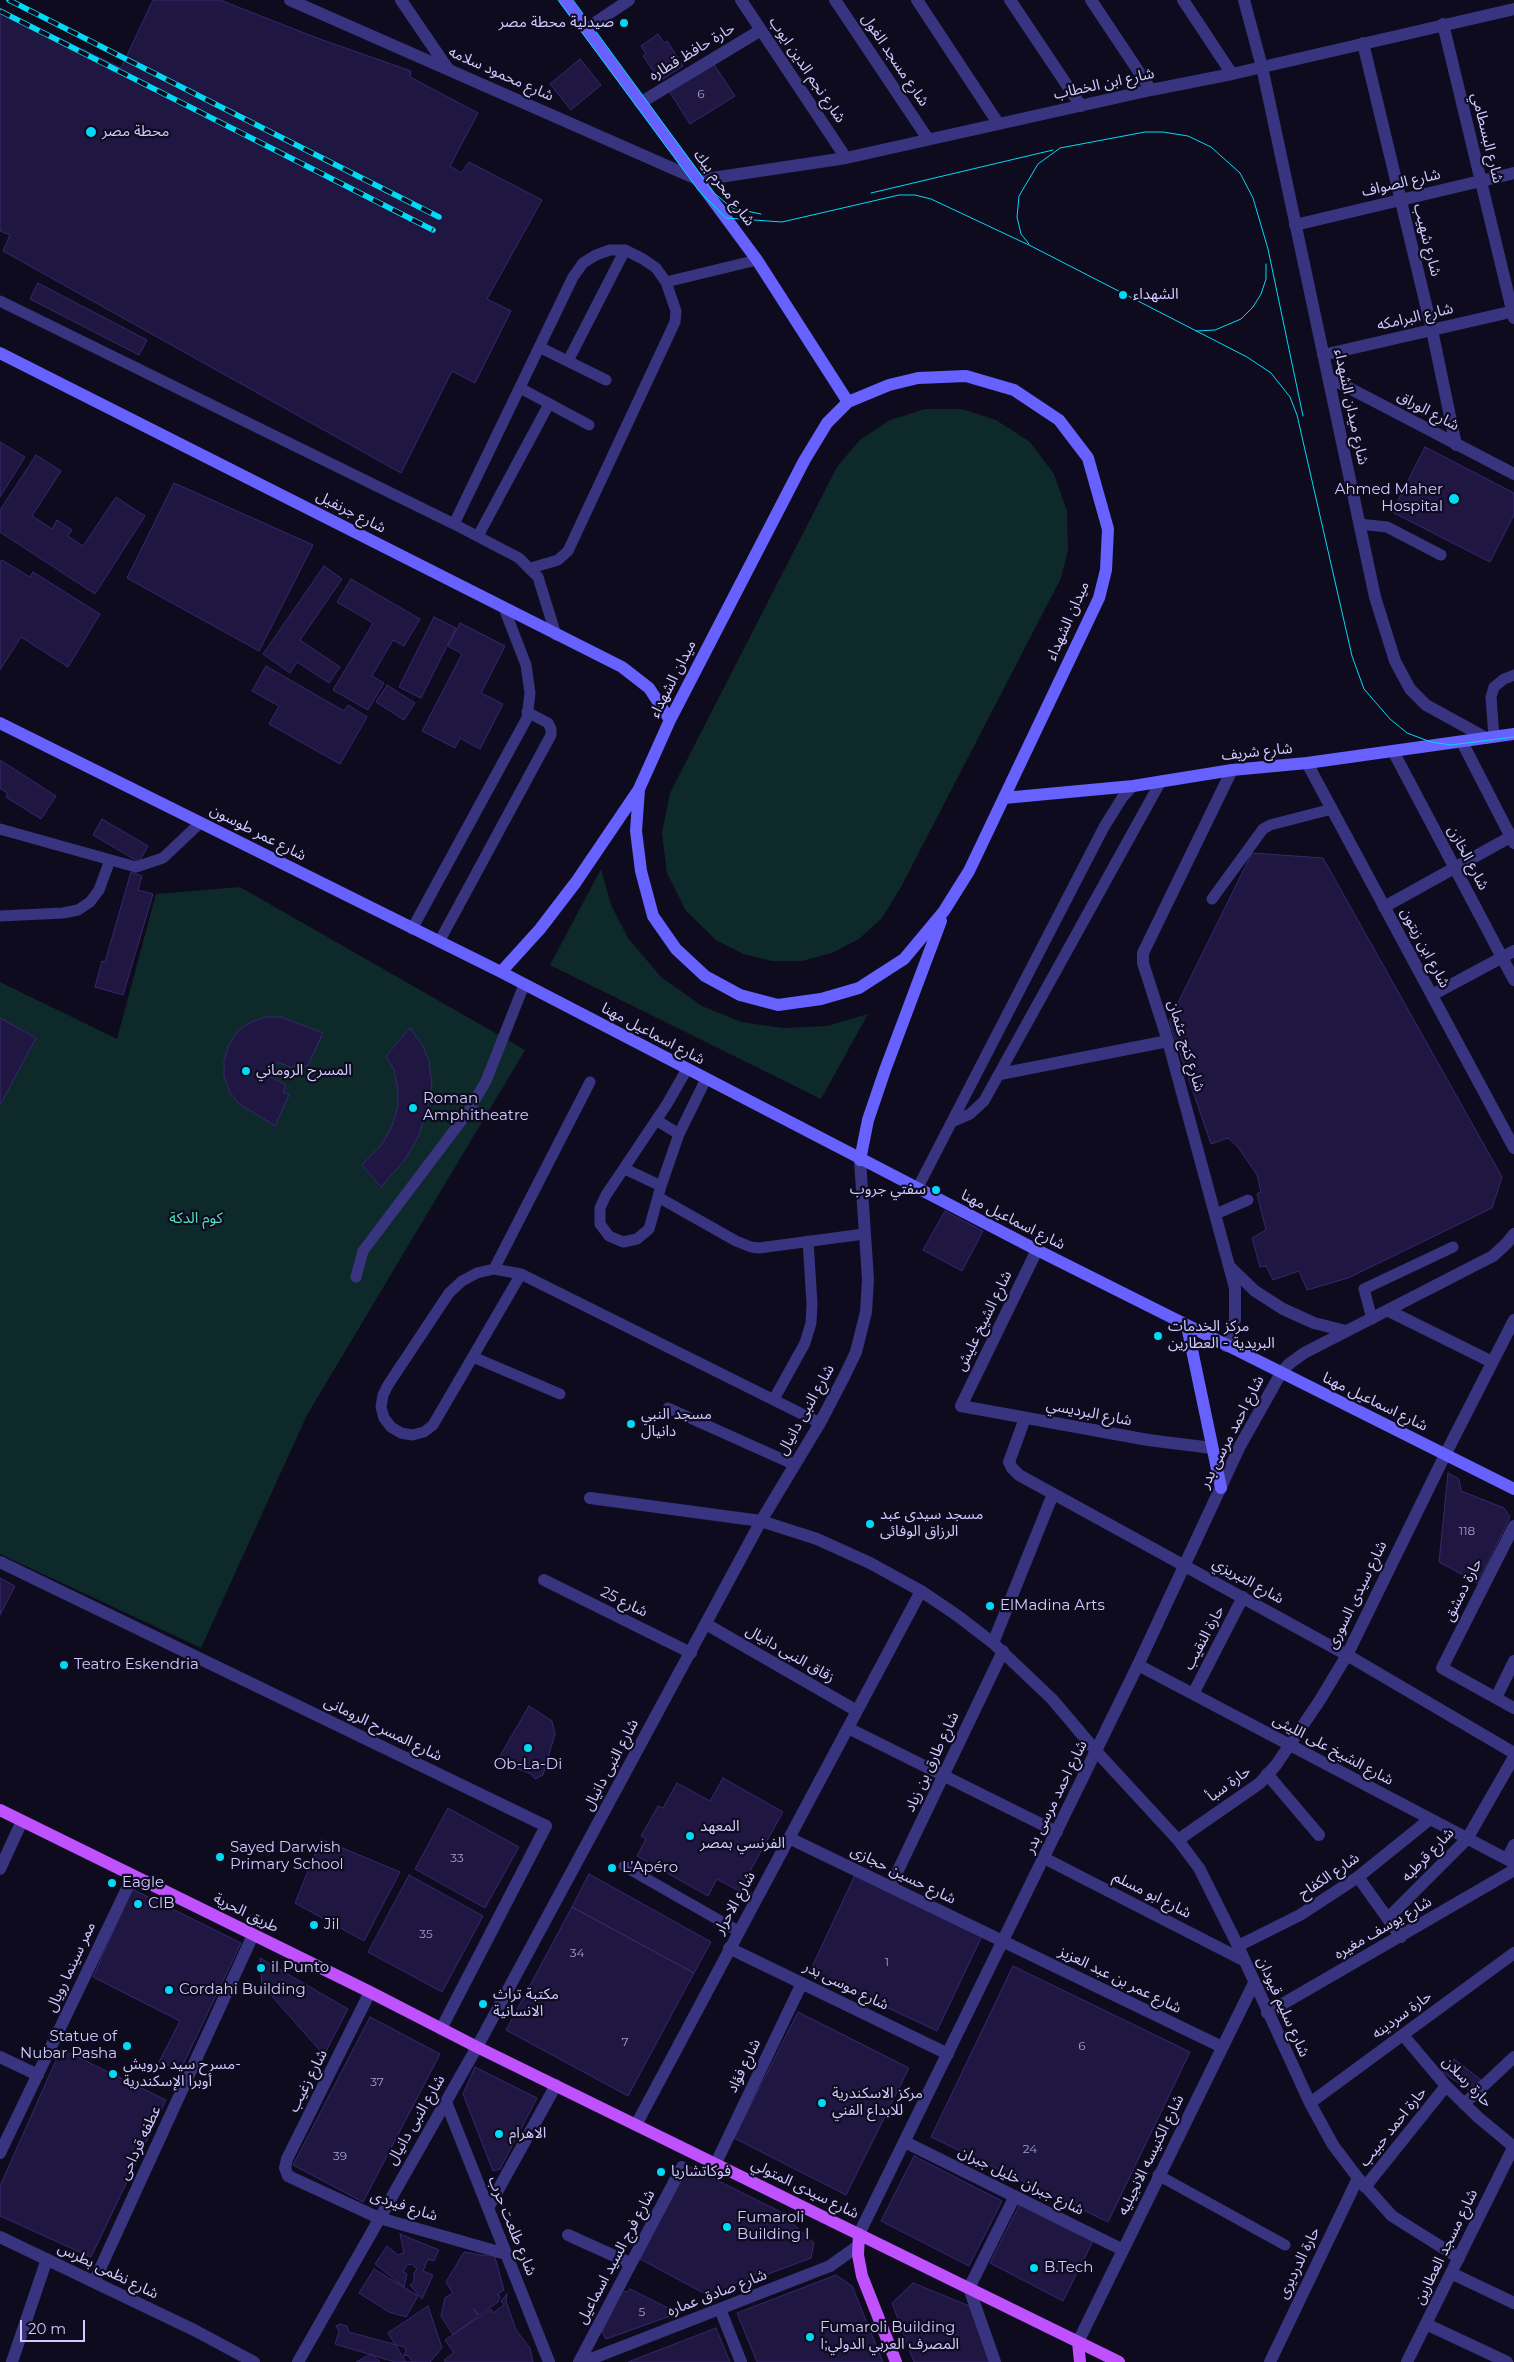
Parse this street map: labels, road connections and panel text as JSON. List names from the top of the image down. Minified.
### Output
{"streets":{"main road":["شارع محرم بيك","شارع جرنفيل","ميدان الشهداء","شارع شريف","شارع عمر طوسون","شارع اسماعيل مهنا","طريق الحرية","شارع سيدى المتولي"],"street":["حارة حافظ قطاره","شارع مسجد الغول","شارع نجم الدين ايوب","شارع محمود سلامه","شارع ابن الخطاب","شارع البسطامي","شارع الصواف","شارع شهيب","شارع البرامكه","شارع ميدان الشهداء","شارع الوراق","شارع الخازن","شارع ابن زيتون","شارع كنج عثمان","شارع الشيخ عليش","شارع النبى دانيال","شارع البرديسي","شارع احمد مرسى بدر","شارع التبريزي","حارة دمشق","شارع سيدى السورى","شارع 25","حارة النقيب","زقاق النبى دانيال","شارع المسرح الرومانى","شارع الشيخ على الليثى","شارع طارق بن زياد","حارة سبأ","شارع قرطبه","شارع حسين حجازى","شارع الكفاح","شارع ابو مسلم","شارع الاحرار","شارع يوسف مغيره","ممر سينما رويال","شارع عمر بن عبد العزيز","شارع موسى بدر","شارع سليم قيودان","حارة سردينه","شارع فؤاد","شارع زغيب","حارة رسلان","حارة احمد حبيب","عطفه قرداحى","شارع الكنيسه الانجيليه","شارع جبران خليل جبران","شارع فيردى","شارع طلعت حرب","شارع مسجد العطارين","شارع فرج السيد اسماعيل","حارة الدرديرى","شارع نظمى بطرس","شارع صادق عماره"]},"crossings":[["حارة حافظ قطاره","شارع نجم الدين ايوب"],["حارة حافظ قطاره","شارع محرم بيك"],["شارع مسجد الغول","شارع ابن الخطاب"],["شارع نجم الدين ايوب","شارع ابن الخطاب"],["شارع محمود سلامه","شارع ابن الخطاب"],["شارع محمود سلامه","شارع محرم بيك"],["شارع ابن الخطاب","شارع البسطامي"],["شارع ابن الخطاب","شارع محرم بيك"],["شارع ابن الخطاب","شارع شهيب"],["شارع ابن الخطاب","شارع ميدان الشهداء"],["شارع البسطامي","شارع الصواف"],["شارع البسطامي","شارع البرامكه"],["شارع الصواف","شارع شهيب"],["شارع الصواف","شارع ميدان الشهداء"],["شارع محرم بيك","ميدان الشهداء"],["شارع شهيب","شارع البرامكه"],["شارع شهيب","شارع الوراق"],["شارع البرامكه","شارع ميدان الشهداء"],["شارع ميدان الشهداء","شارع الوراق"],["شارع ميدان الشهداء","شارع شريف"],["شارع جرنفيل","ميدان الشهداء"],["ميدان الشهداء","شارع شريف"],["شارع شريف","شارع الخازن"],["شارع شريف","شارع ابن زيتون"],["شارع شريف","شارع كنج عثمان"],["شارع عمر طوسون","شارع اسماعيل مهنا"],["شارع اسماعيل مهنا","شارع كنج عثمان"],["شارع اسماعيل مهنا","شارع الشيخ عليش"],["شارع اسماعيل مهنا","شارع النبى دانيال"],["شارع اسماعيل مهنا","شارع احمد مرسى بدر"],["شارع اسماعيل مهنا","شارع سيدى السورى"],["شارع الشيخ عليش","شارع البرديسي"],["شارع النبى دانيال","شارع 25"],["شارع النبى دانيال","زقاق النبى دانيال"],["شارع النبى دانيال","طريق الحرية"],["شارع النبى دانيال","شارع سليم قيودان"],["شارع النبى دانيال","شارع سيدى المتولي"],["شارع النبى دانيال","شارع فيردى"],["شارع النبى دانيال","شارع طلعت حرب"],["شارع البرديسي","شارع التبريزي"],["شارع احمد مرسى بدر","شارع التبريزي"],["شارع احمد مرسى بدر","شارع الشيخ على الليثى"],["شارع احمد مرسى بدر","شارع حسين حجازى"],["شارع احمد مرسى بدر","شارع ابو مسلم"],["شارع احمد مرسى بدر","شارع عمر بن عبد العزيز"],["شارع احمد مرسى بدر","شارع موسى بدر"],["شارع احمد مرسى بدر","شارع سليم قيودان"],["شارع احمد مرسى بدر","شارع جبران خليل جبران"],["شارع احمد مرسى بدر","شارع سيدى المتولي"],["شارع احمد مرسى بدر","شارع صادق عماره"],["شارع التبريزي","شارع سيدى السورى"],["شارع التبريزي","حارة النقيب"],["شارع التبريزي","شارع طارق بن زياد"],["شارع سيدى السورى","شارع الشيخ على الليثى"],["شارع سيدى السورى","حارة سبأ"],["حارة النقيب","شارع الشيخ على الليثى"],["زقاق النبى دانيال","شارع الاحرار"],["شارع المسرح الرومانى","طريق الحرية"],["شارع الشيخ على الليثى","حارة سبأ"],["شارع الشيخ على الليثى","شارع قرطبه"],["شارع الشيخ على الليثى","شارع الكفاح"],["شارع الشيخ على الليثى","شارع يوسف مغيره"],["شارع طارق بن زياد","شارع حسين حجازى"],["شارع طارق بن زياد","شارع سليم قيودان"],["حارة سبأ","شارع سليم قيودان"],["شارع حسين حجازى","شارع الاحرار"],["شارع حسين حجازى","شارع عمر بن عبد العزيز"],["شارع الكفاح","شارع سليم قيودان"],["شارع ابو مسلم","شارع سليم قيودان"],["شارع الاحرار","شارع موسى بدر"],["شارع الاحرار","شارع سليم قيودان"],["شارع الاحرار","شارع سيدى المتولي"],["طريق الحرية","ممر سينما رويال"],["طريق الحرية","شارع زغيب"],["طريق الحرية","عطفه قرداحى"],["طريق الحرية","شارع سيدى المتولي"],["شارع يوسف مغيره","شارع سليم قيودان"],["شارع عمر بن عبد العزيز","شارع الكنيسه الانجيليه"],["شارع موسى بدر","شارع فؤاد"],["شارع سليم قيودان","حارة سردينه"],["شارع سليم قيودان","حارة احمد حبيب"],["شارع سليم قيودان","شارع الكنيسه الانجيليه"],["شارع سليم قيودان","شارع مسجد العطارين"],["شارع سليم قيودان","حارة الدرديرى"],["حارة سردينه","حارة رسلان"],["شارع فؤاد","شارع سيدى المتولي"],["شارع زغيب","شارع فيردى"],["حارة رسلان","حارة احمد حبيب"],["حارة رسلان","شارع مسجد العطارين"],["حارة احمد حبيب","حارة الدرديرى"],["عطفه قرداحى","شارع نظمى بطرس"],["شارع الكنيسه الانجيليه","شارع جبران خليل جبران"],["شارع الكنيسه الانجيليه","شارع سيدى المتولي"],["شارع سيدى المتولي","شارع صادق عماره"],["شارع فيردى","شارع طلعت حرب"]],"parks":["كوم الدكة"],"places":["صيدلية محطة مصر","محطة مصر","الشهداء","Ahmed Maher Hospital","المسرح الروماني","Roman Amphitheatre","سفتي جروب","مركز الخدمات البريدية - العطارين","مسجد النبي دانيال","مسجد سيدى عبد الرزاق الوفائى","ElMadina Arts","Teatro Eskendria","Ob-La-Di","المعهد الفرنسي بمصر","Sayed Darwish Primary School","L’Apéro","Eagle","CIB","Jil","il Punto","Cordahi Building","مكتبة تراث الانسانية","Statue of Nubar Pasha","مسرح سيد درويش- أوبرا الإسكندرية","مركز الاسكندرية للابداع الفني","الاهرام","فوكاتشاريا","Fumaroli Building I","B.Tech","Fumaroli Building I;المصرف العربي الدولي"],"house_numbers":["6","118","33","35","34","1","7","6","37","24","39","5"],"scale_bar":"20 m"}
